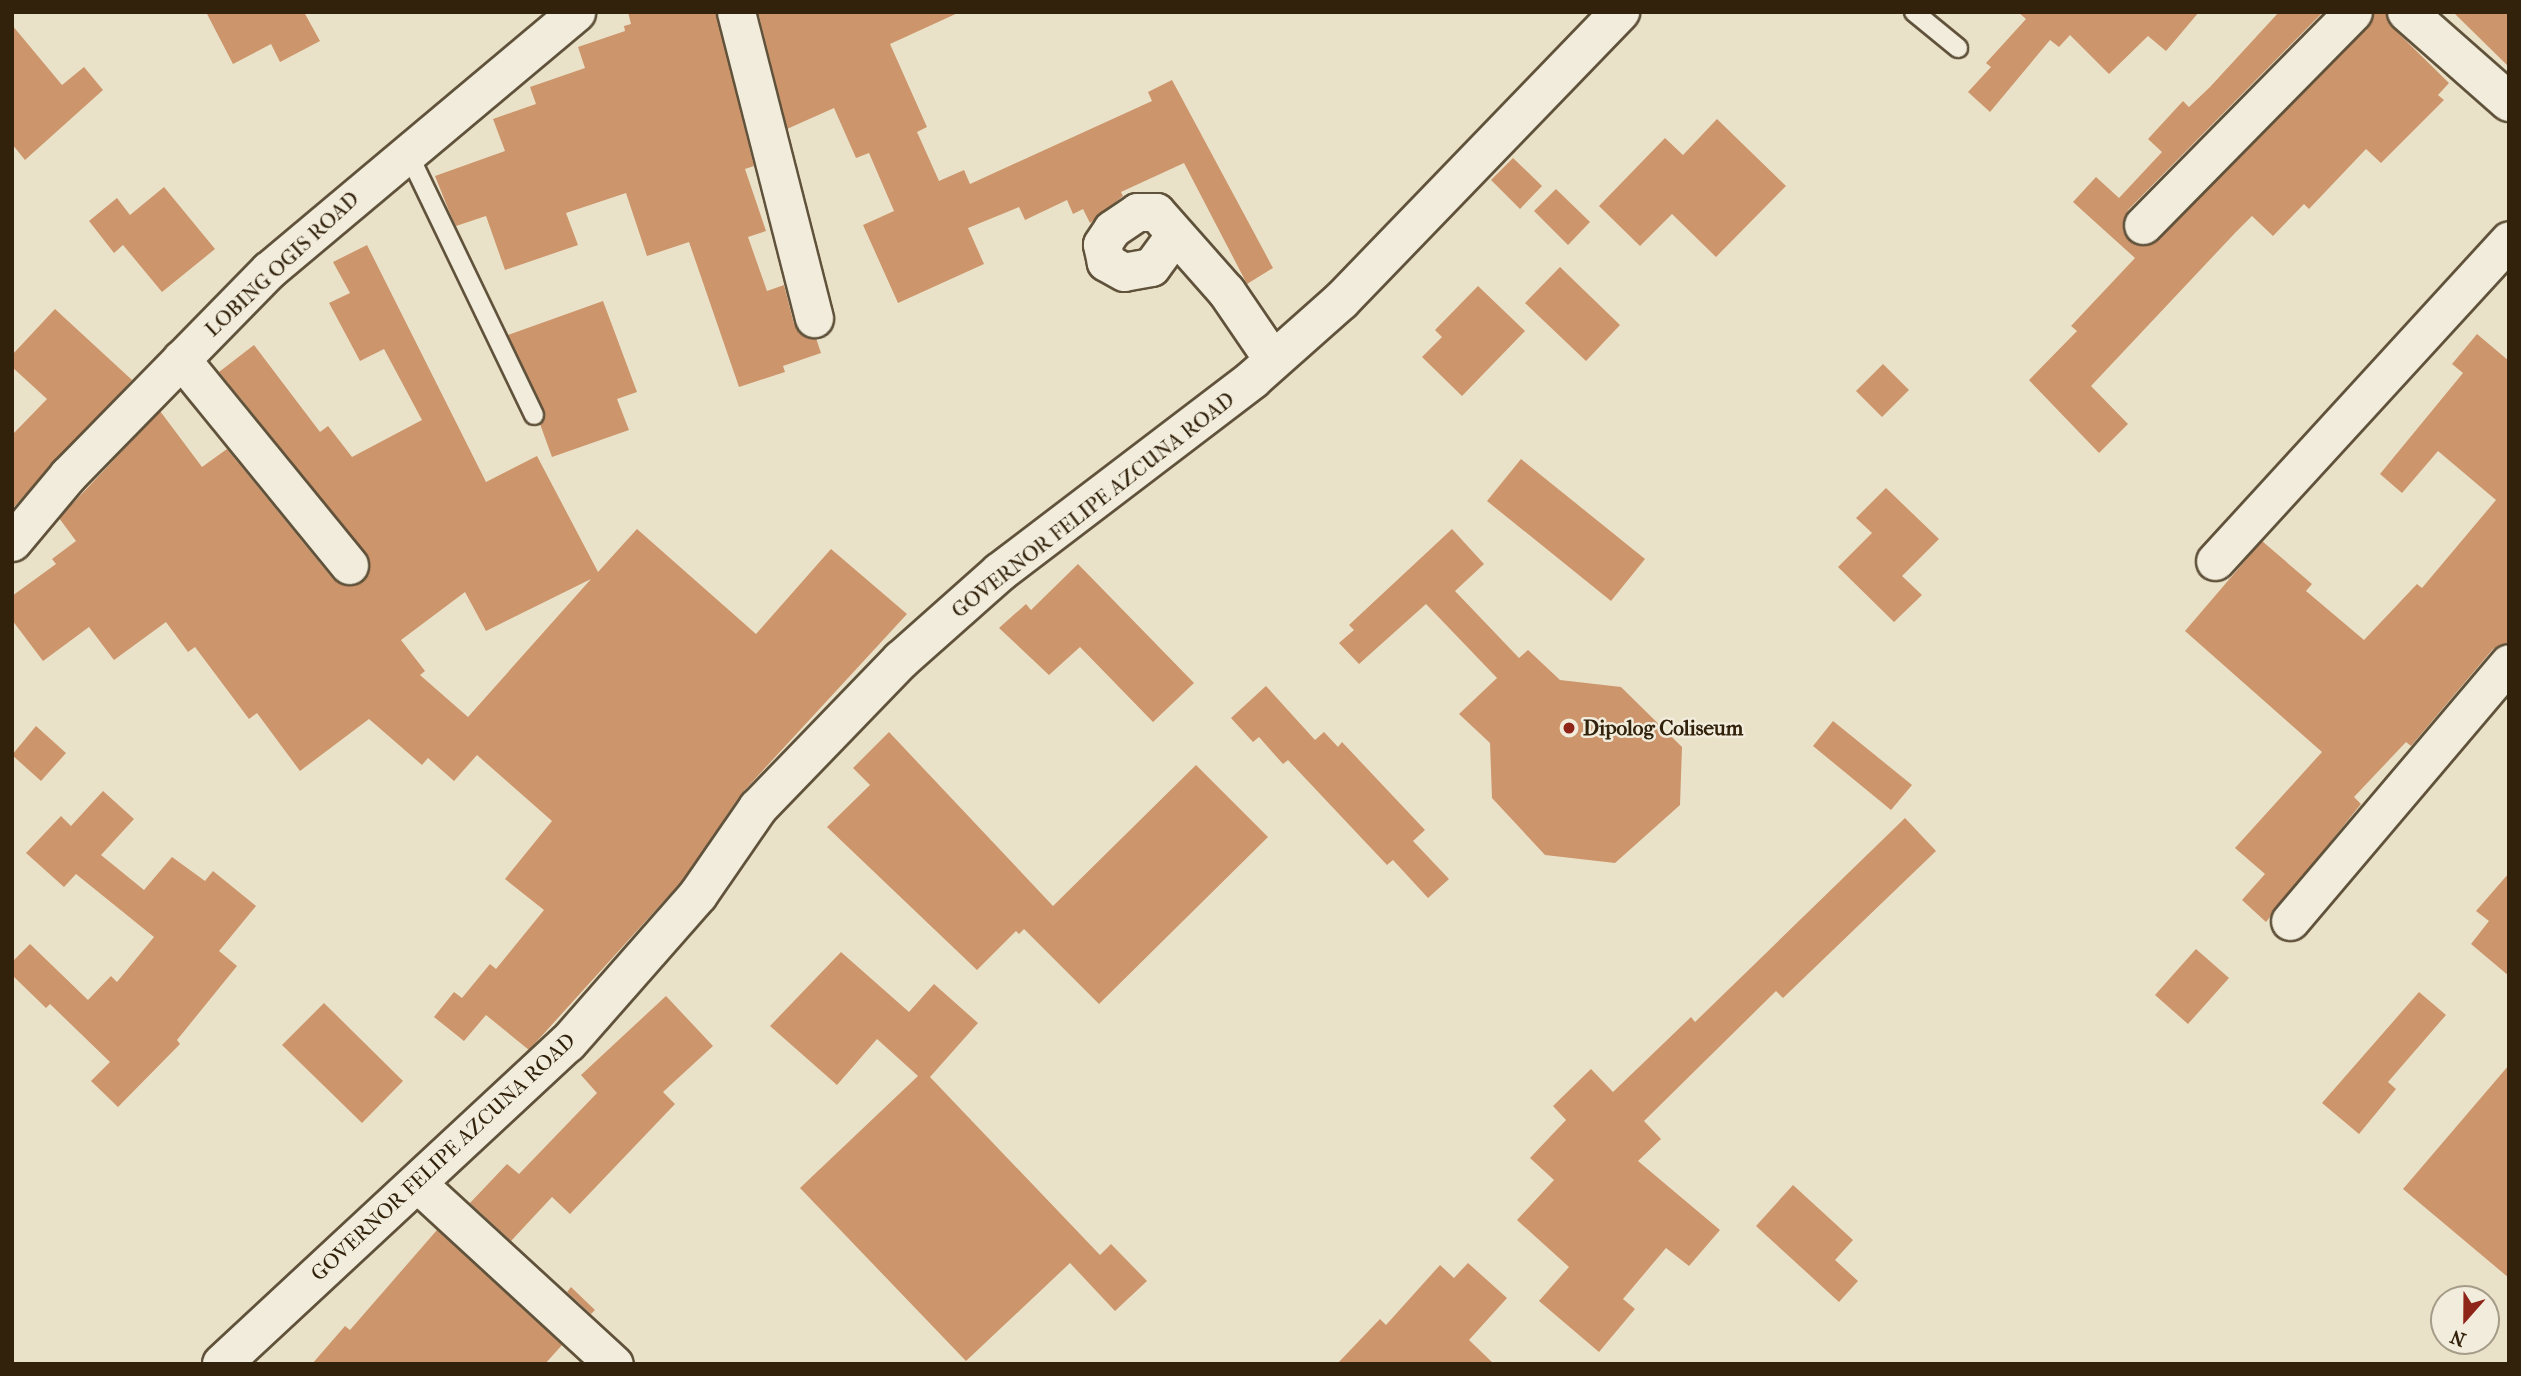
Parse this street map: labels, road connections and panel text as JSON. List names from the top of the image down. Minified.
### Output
{"streets":{"street":["LOBING OGIS ROAD","GOVERNOR FELIPE AZCUNA ROAD"]},"places":["Dipolog Coliseum"],"north":"bottom"}
